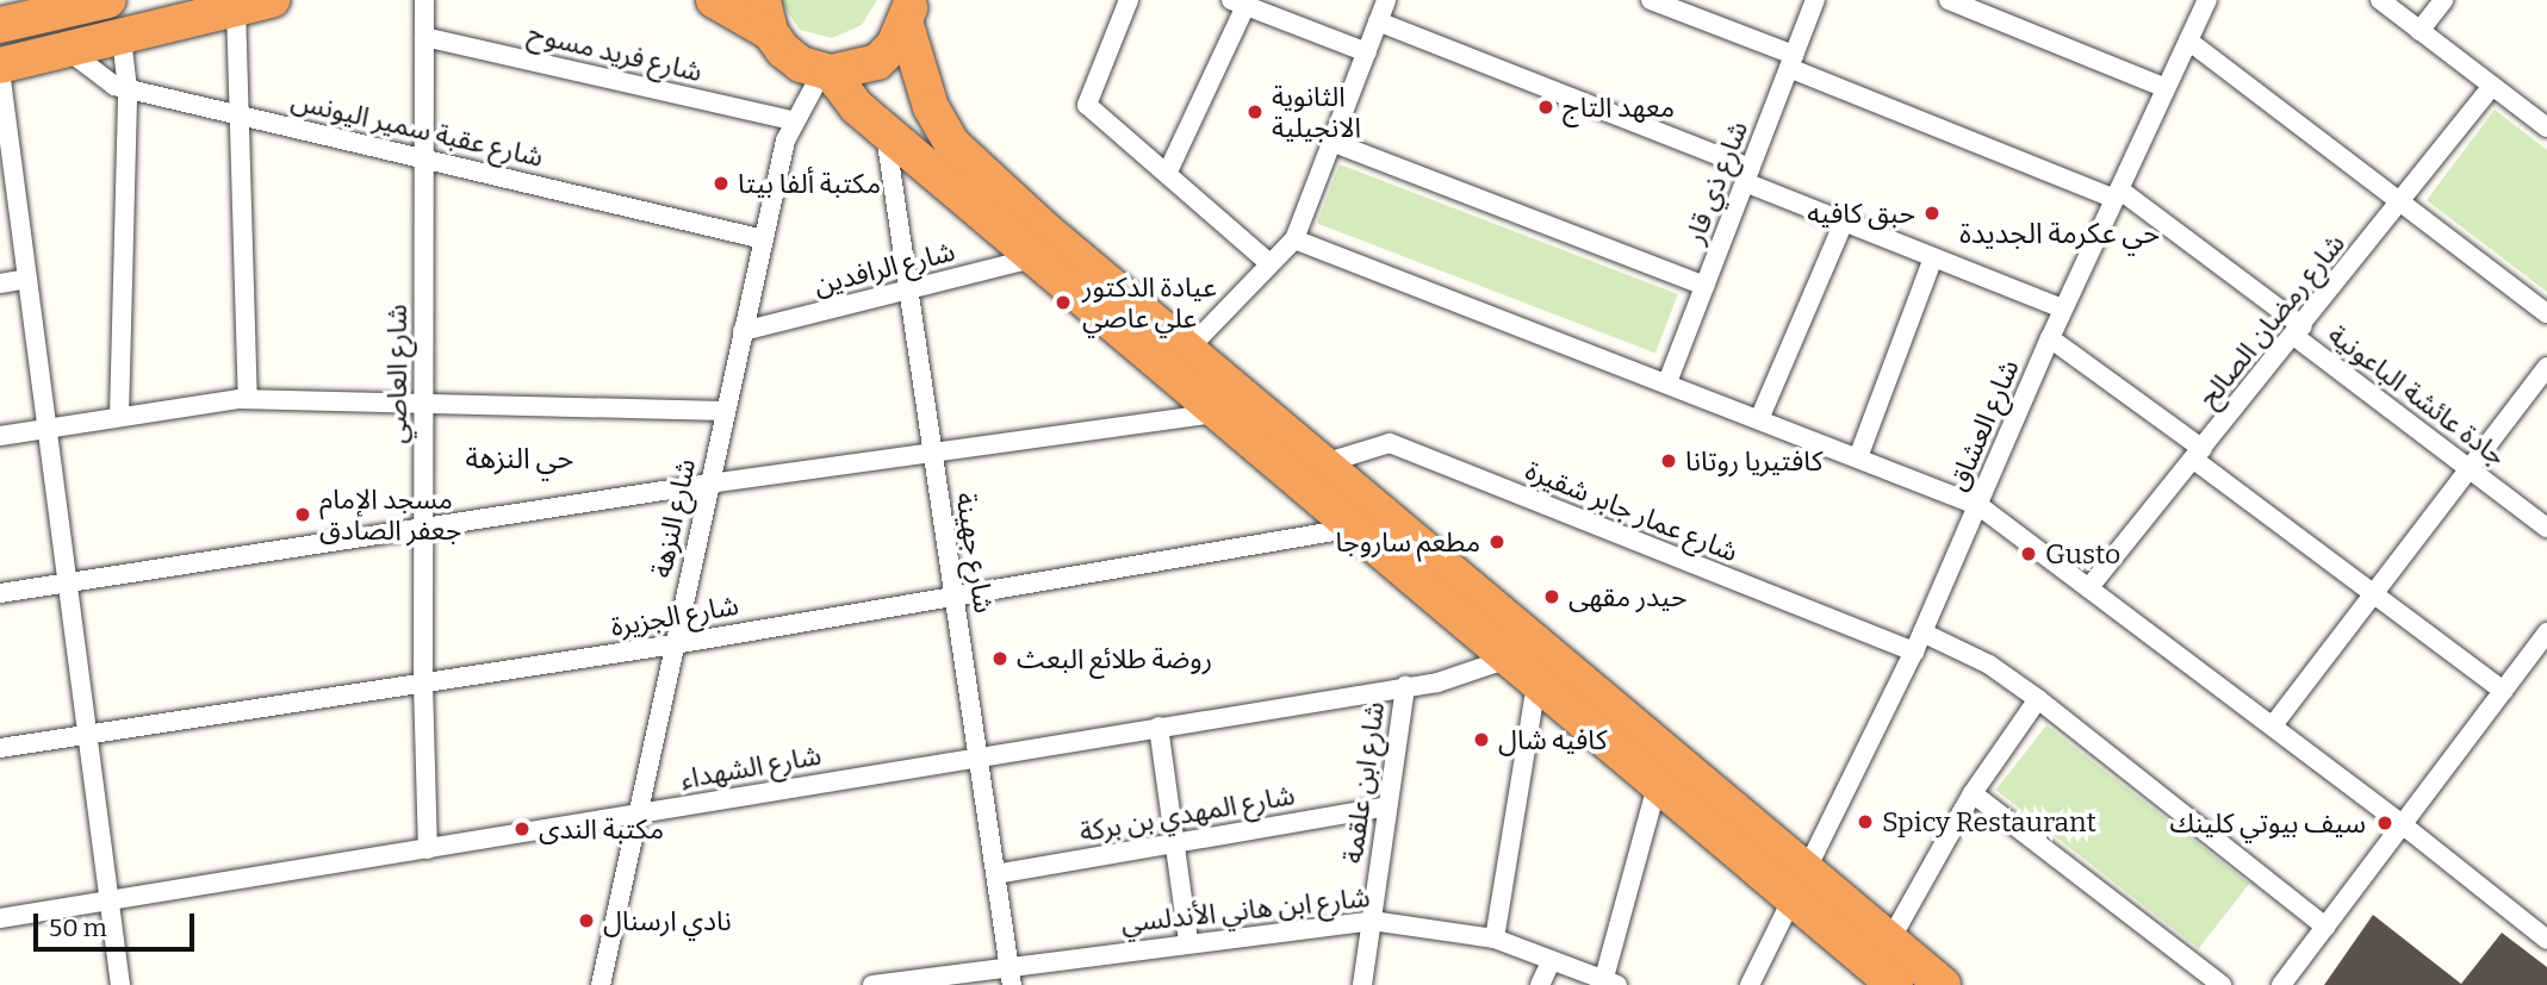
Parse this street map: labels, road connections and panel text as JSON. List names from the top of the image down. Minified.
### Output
{"streets":{"street":["شارع فريد مسوح","شارع عقبة سمير اليونس","شارع ذي قار","شارع الرافدين","شارع رمضان الصالح","شارع العاصي","جادة عائشة الباعونية","شارع العشاق","شارع عمار جابر شقيرة","شارع النزهة","شارع جهينة","شارع الجزيرة","شارع الشهداء","شارع ابن علقمة","شارع المهدي بن بركة","شارع ابن هاني الأندلسي"]},"crossings":[["شارع فريد مسوح","شارع العاصي"],["شارع فريد مسوح","شارع النزهة"],["شارع عقبة سمير اليونس","شارع العاصي"],["شارع عقبة سمير اليونس","شارع النزهة"],["شارع ذي قار","جادة عائشة الباعونية"],["شارع الرافدين","شارع النزهة"],["شارع الرافدين","شارع جهينة"],["شارع رمضان الصالح","جادة عائشة الباعونية"],["شارع العاصي","شارع الجزيرة"],["شارع العاصي","شارع الشهداء"],["جادة عائشة الباعونية","شارع العشاق"],["شارع العشاق","شارع عمار جابر شقيرة"],["شارع النزهة","شارع الجزيرة"],["شارع النزهة","شارع الشهداء"],["شارع جهينة","شارع الجزيرة"],["شارع جهينة","شارع الشهداء"],["شارع جهينة","شارع المهدي بن بركة"],["شارع جهينة","شارع ابن هاني الأندلسي"],["شارع الشهداء","شارع ابن علقمة"],["شارع ابن علقمة","شارع المهدي بن بركة"],["شارع ابن علقمة","شارع ابن هاني الأندلسي"]],"districts":["حي عكرمة الجديدة","حي النزهة"],"places":["معهد التاج","الثانوية الانجيلية","مكتبة ألفا بيتا","حبق كافيه","عيادة الدكتور علي عاصي","كافتيريا روتانا","مسجد الإمام جعفر الصادق","مطعم ساروجا","Gusto","حيدر مقهى","روضة طلائع البعث","كافيه شال","Spicy Restaurant","سيف بيوتي كلينك","مكتبة الندى","نادي ارسنال"],"scale_bar":"50 m"}
